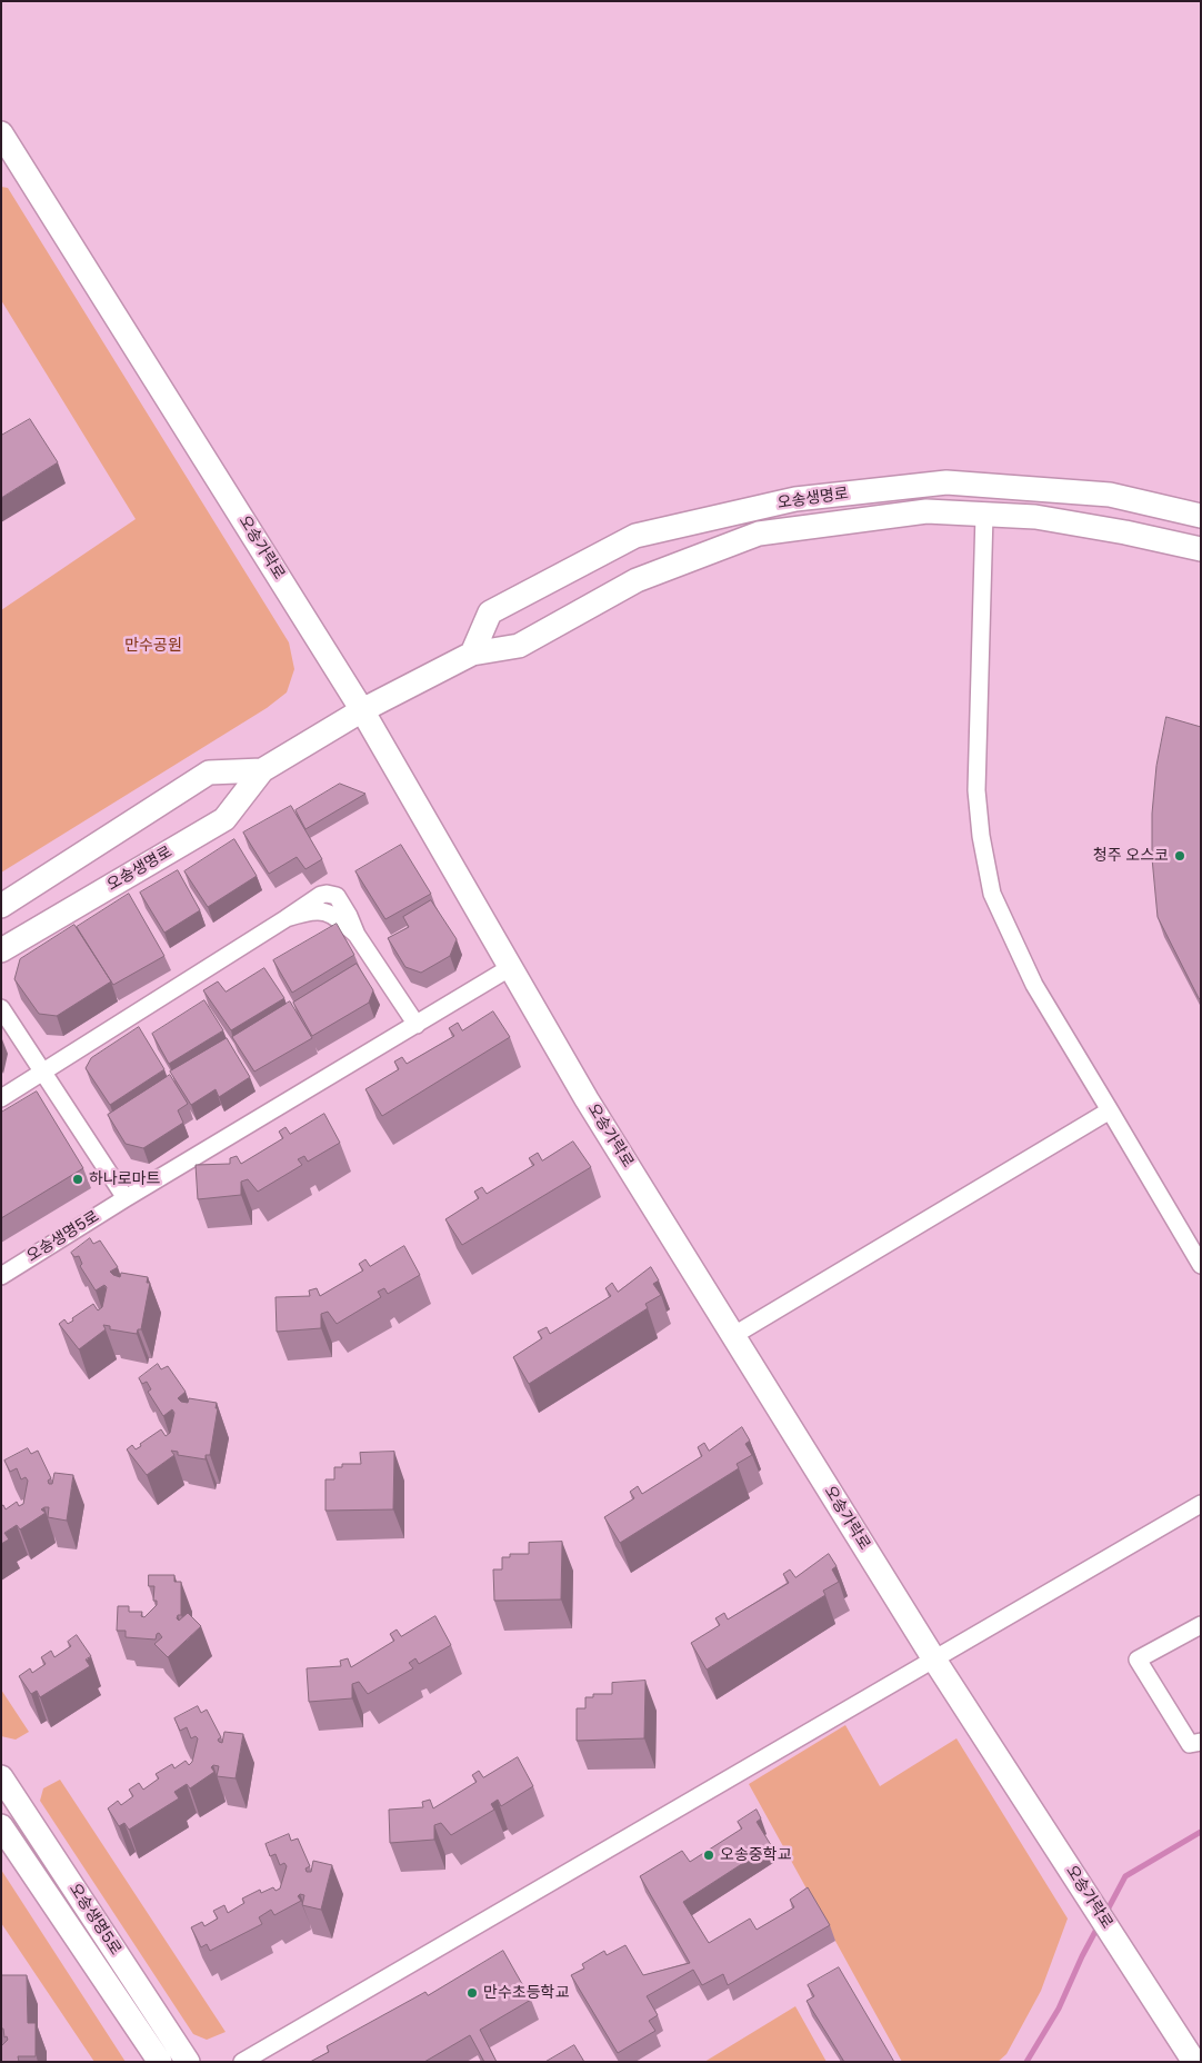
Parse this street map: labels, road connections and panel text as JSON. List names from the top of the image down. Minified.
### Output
{"streets":{"street":["오송생명로","오송가락로","오송생명5로"]},"crossings":[["오송생명로","오송가락로"]],"parks":["만수공원"],"places":["청주 오스코","하나로마트","오송중학교","만수초등학교"]}
